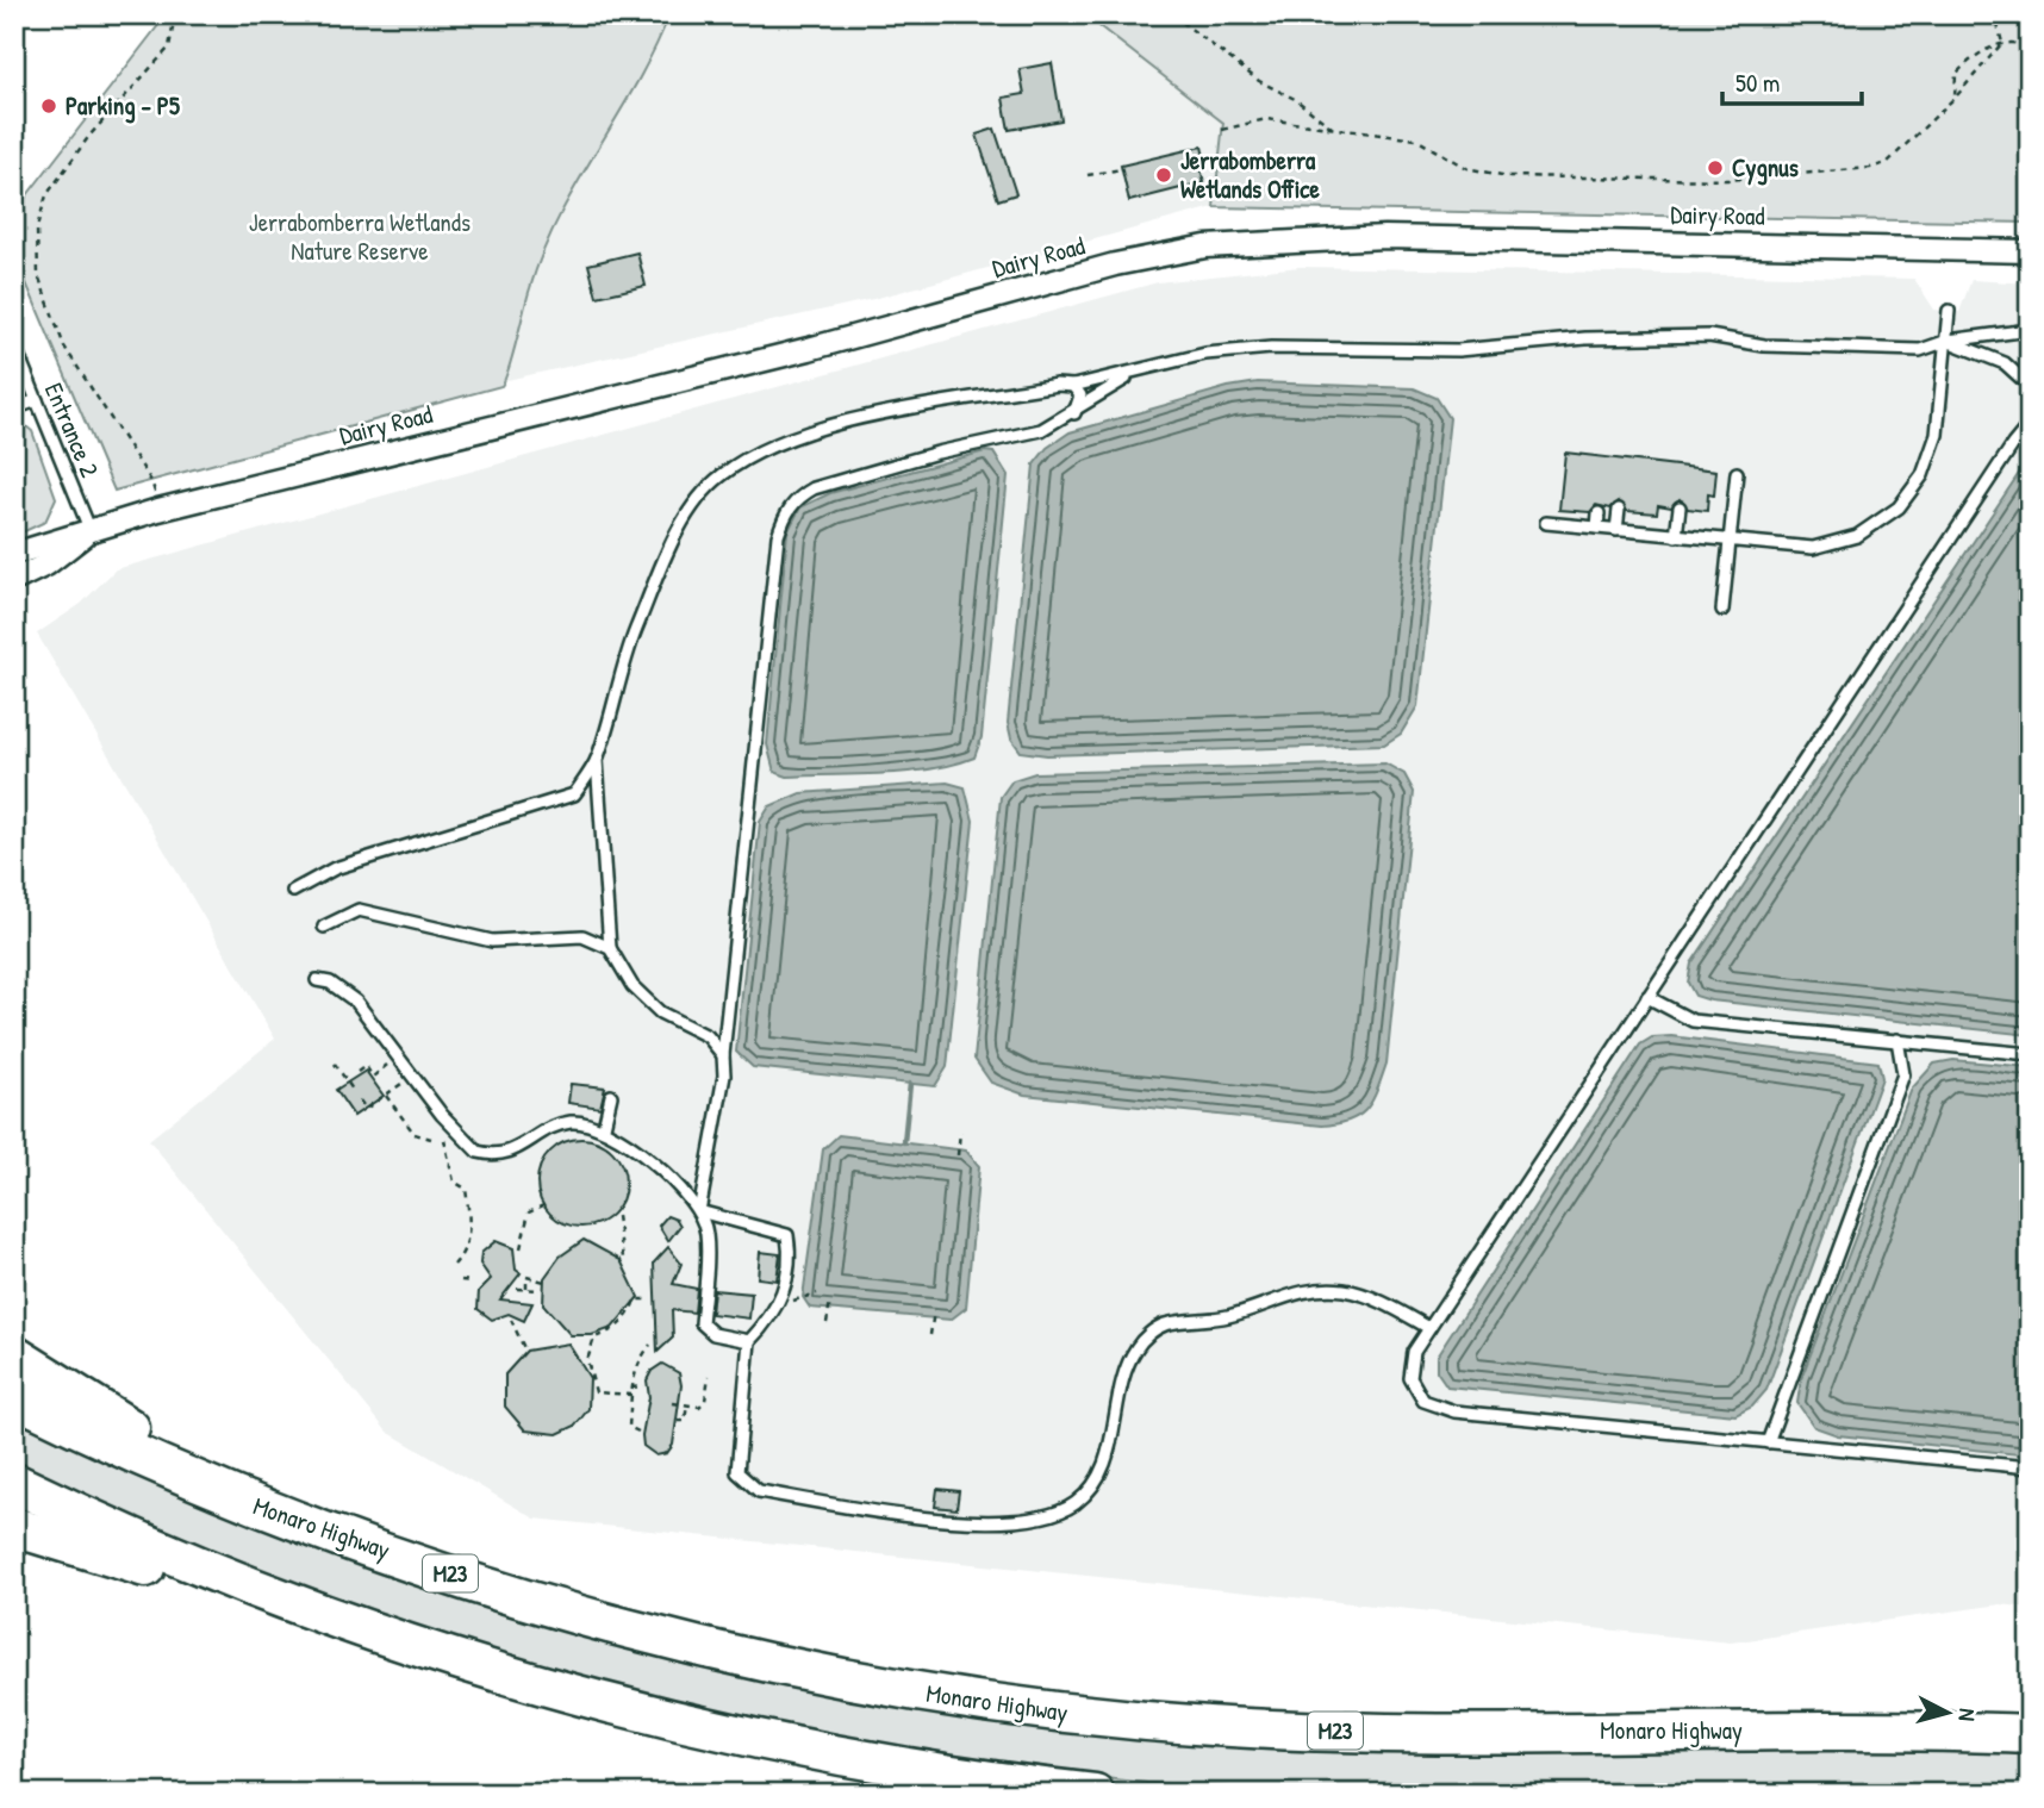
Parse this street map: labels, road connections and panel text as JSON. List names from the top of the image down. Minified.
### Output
{"streets":{"highway":["Monaro Highway","M23"],"street":["Dairy Road"],"lane":["Entrance 2"]},"crossings":[["Dairy Road","Entrance 2"]],"parks":["Jerrabomberra Wetlands Nature Reserve"],"places":["Parking - P5","Cygnus","Jerrabomberra Wetlands Office"],"scale_bar":"50 m","north":"right"}
